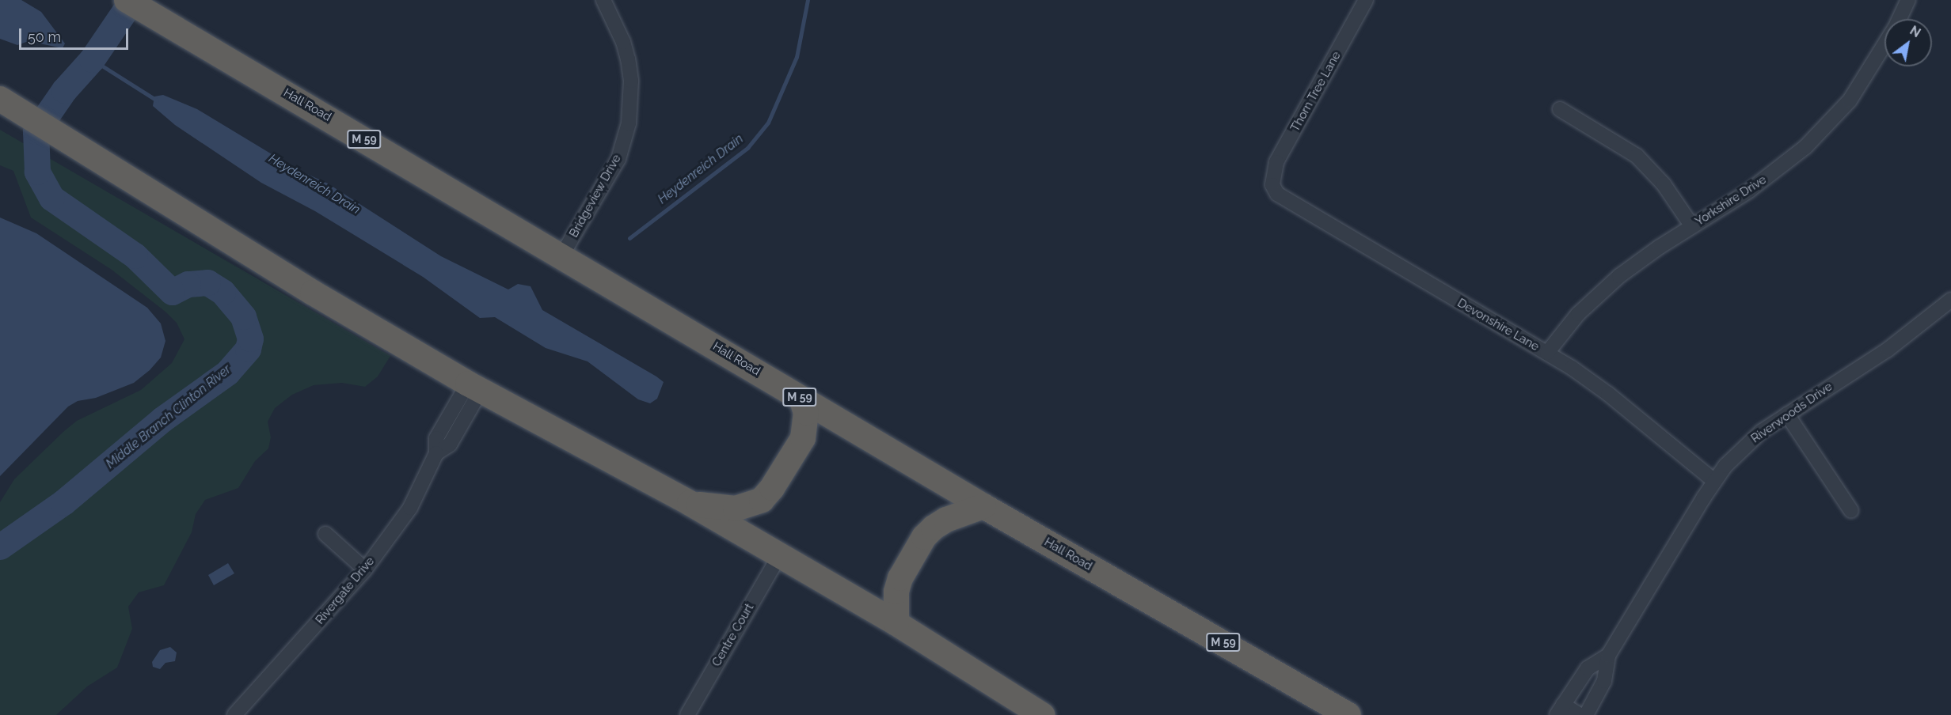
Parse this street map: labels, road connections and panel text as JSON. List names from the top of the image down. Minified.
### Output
{"streets":{"highway":["Hall Road","M 59"],"street":["Thorn Tree Lane","Bridgeview Drive","Yorkshire Drive","Devonshire Lane","Riverwoods Drive","Rivergate Drive","Centre Court"]},"crossings":[["Thorn Tree Lane","Devonshire Lane"],["Hall Road","Bridgeview Drive"],["Yorkshire Drive","Devonshire Lane"],["Devonshire Lane","Riverwoods Drive"]],"water":["Heydenreich Drain","Middle Branch Clinton River"],"scale_bar":"50 m","north":"top right"}
